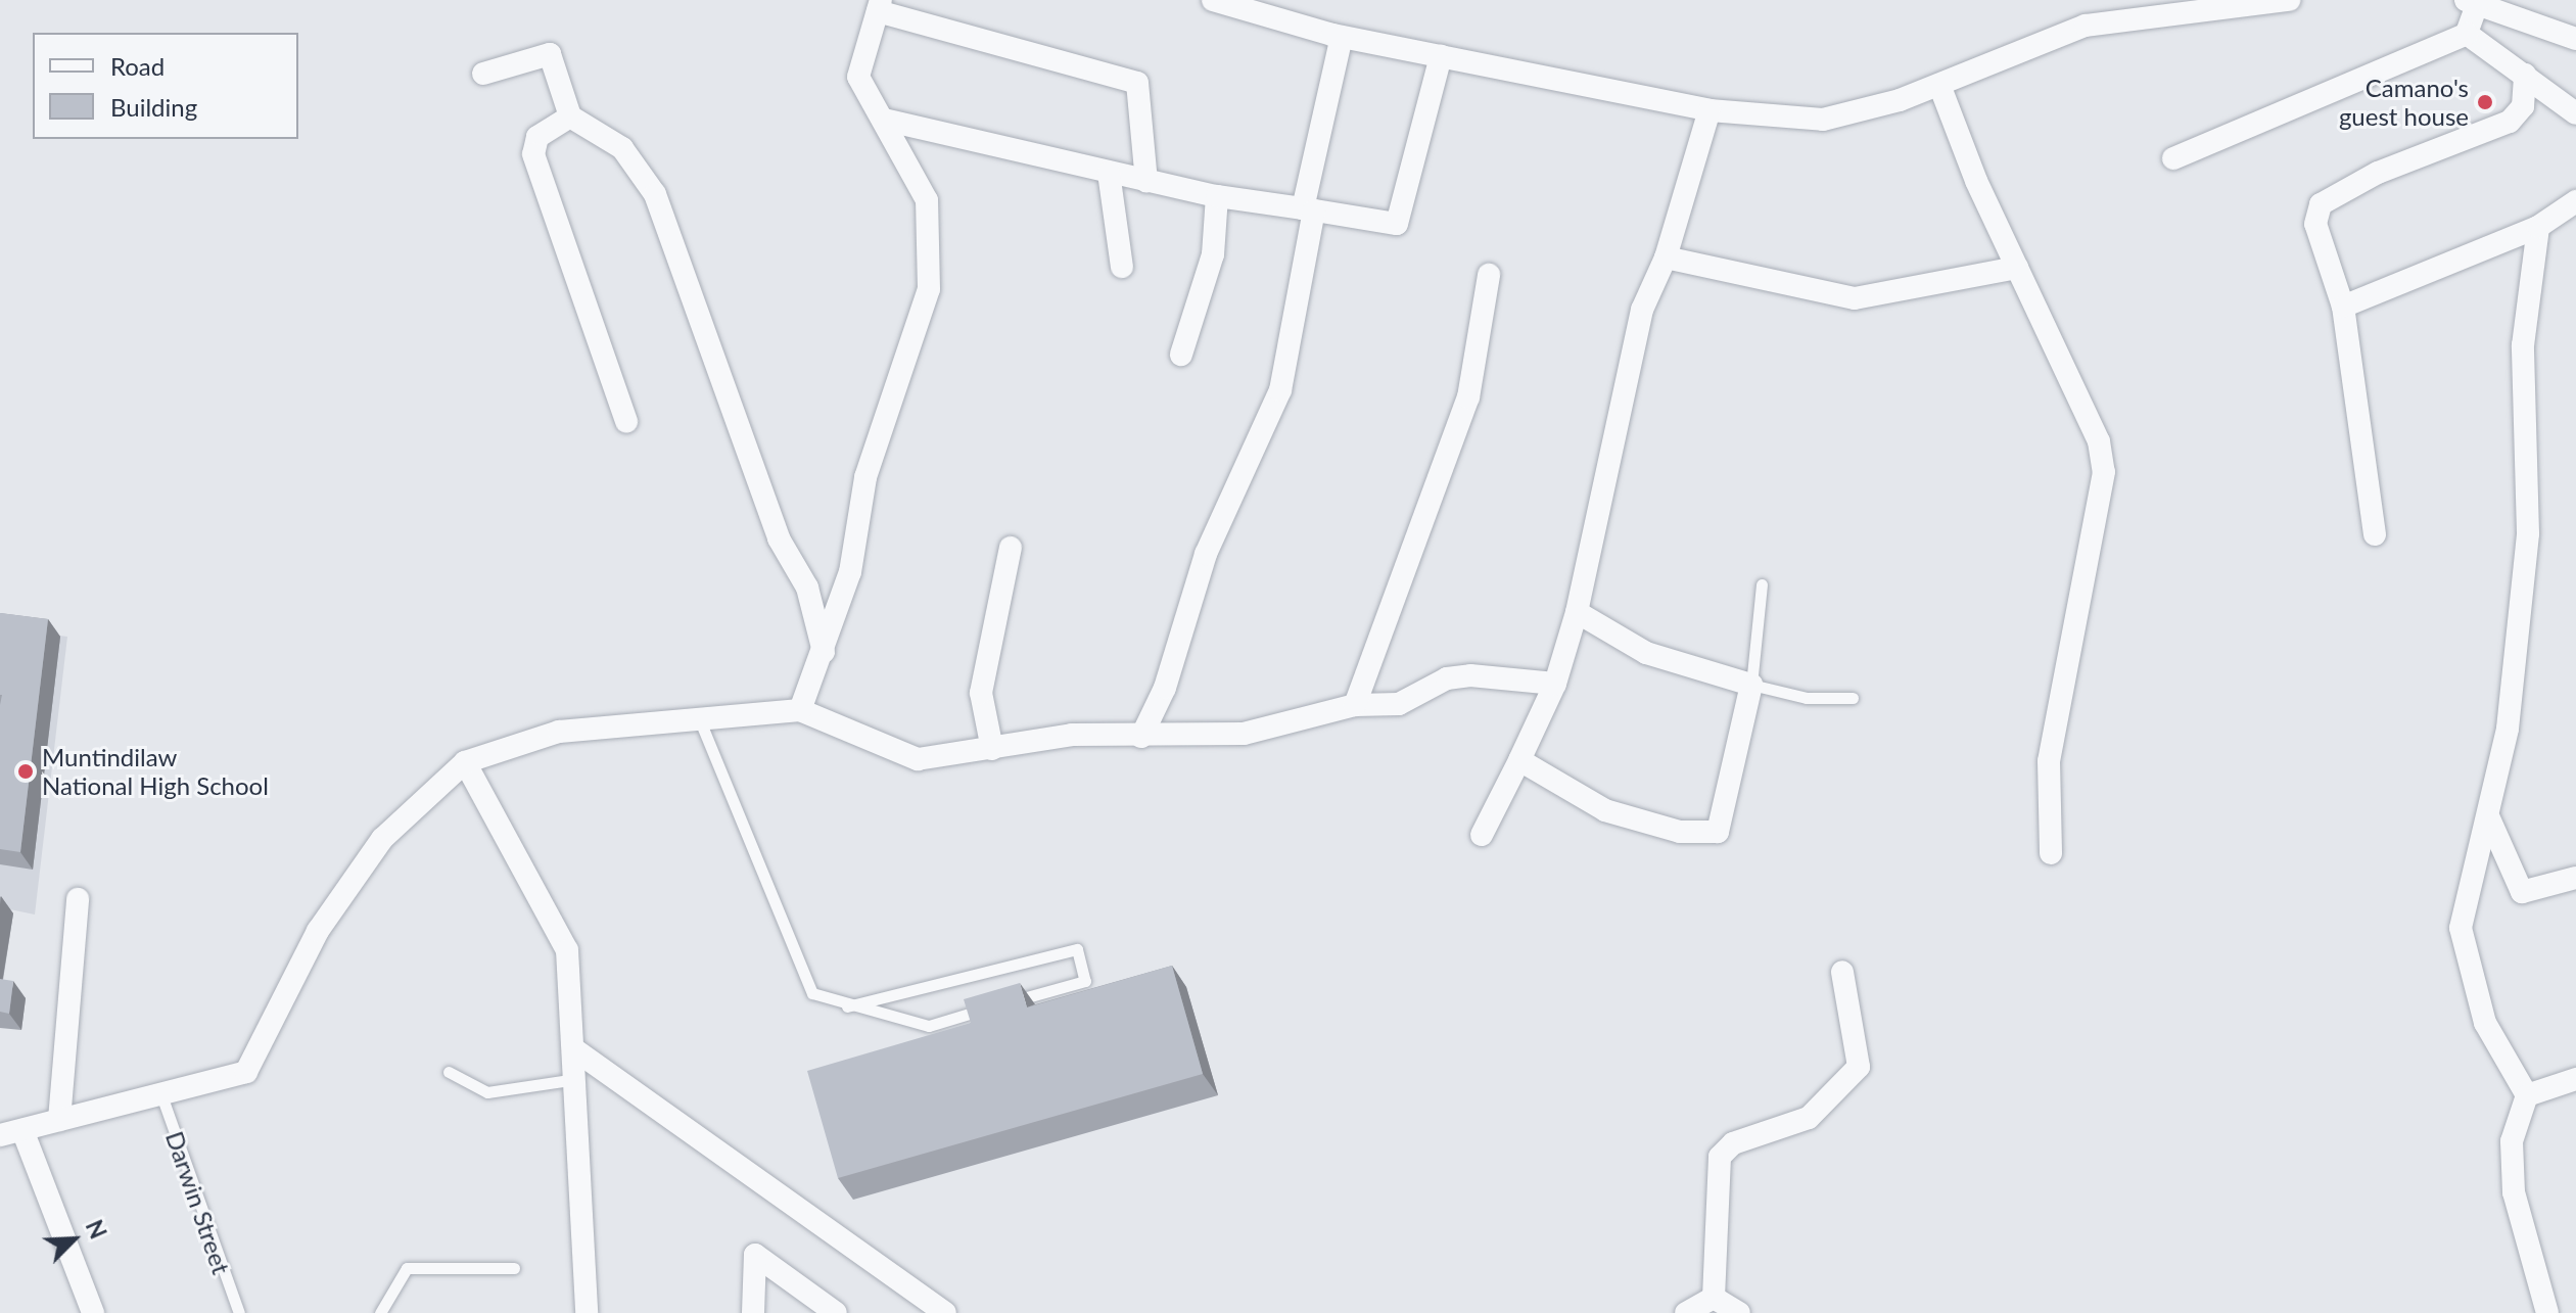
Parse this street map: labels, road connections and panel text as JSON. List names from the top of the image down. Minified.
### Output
{"streets":{"lane":["Darwin Street"]},"places":["Camano's guest house","Muntindilaw National High School"],"legend":["Road","Building"],"north":"top right"}
